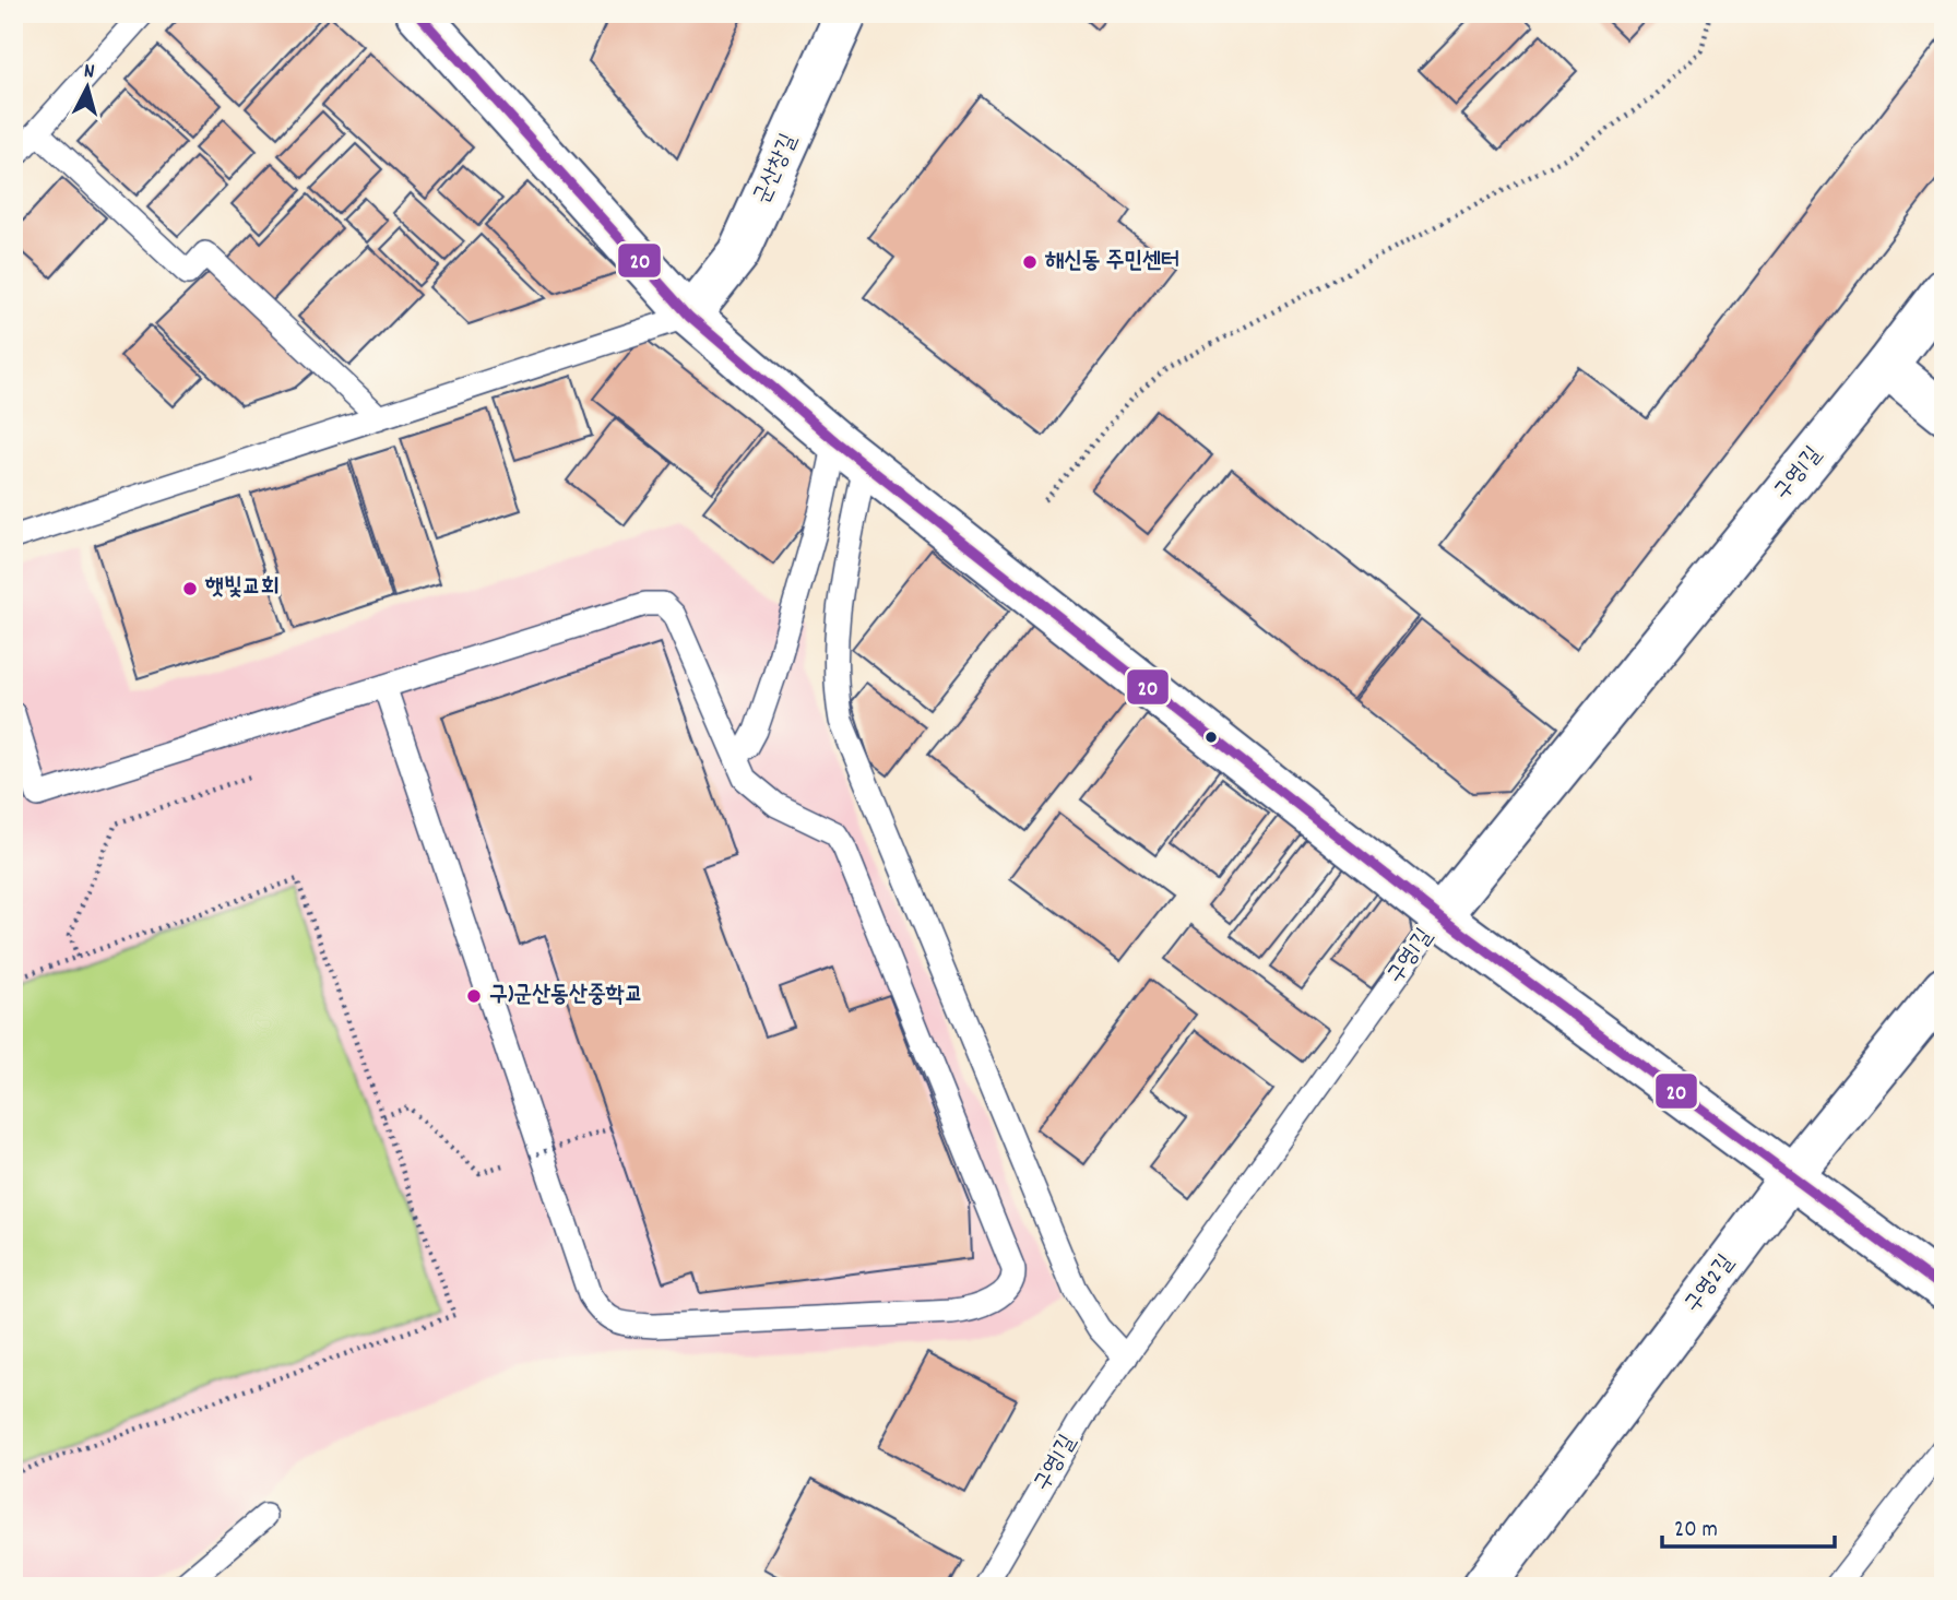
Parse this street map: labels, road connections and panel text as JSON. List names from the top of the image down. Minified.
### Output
{"streets":{"street":["군산창길","구영1길","구영2길"]},"places":["해신동 주민센터","햇빛교회","구)군산동산중학교"],"lines":["transit line 20"],"scale_bar":"20 m","north":"top"}
